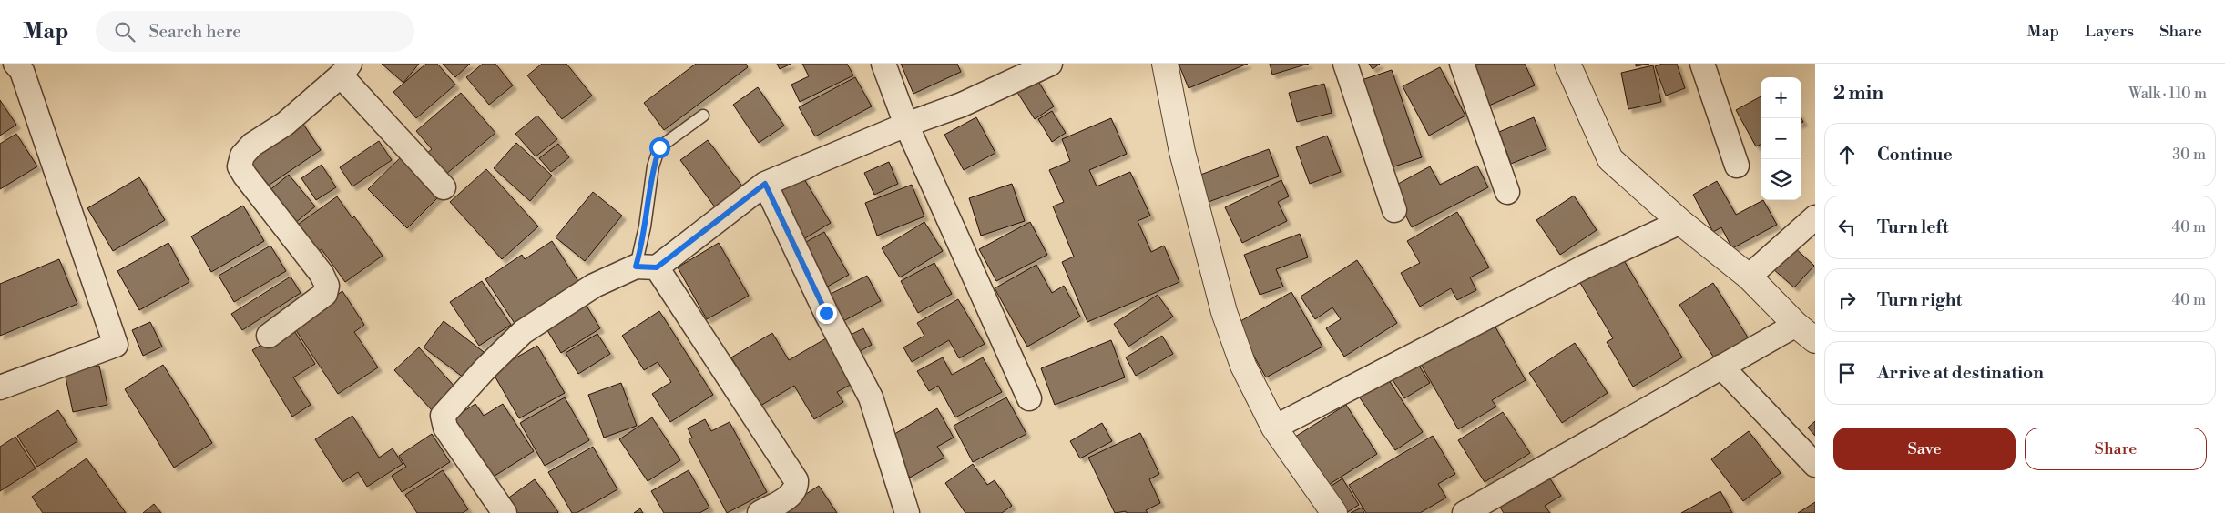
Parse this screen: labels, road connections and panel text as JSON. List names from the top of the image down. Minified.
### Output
{"page":{"header":"Map","search":"Search here","nav":["Map","Layers","Share"],"heading":["2 min","Walk · 110 m"],"map_buttons":["+","−"],"list":[["Continue","30 m"],["Turn left","40 m"],["Turn right","40 m"],"Arrive at destination"],"buttons":["Save","Share"]}}
